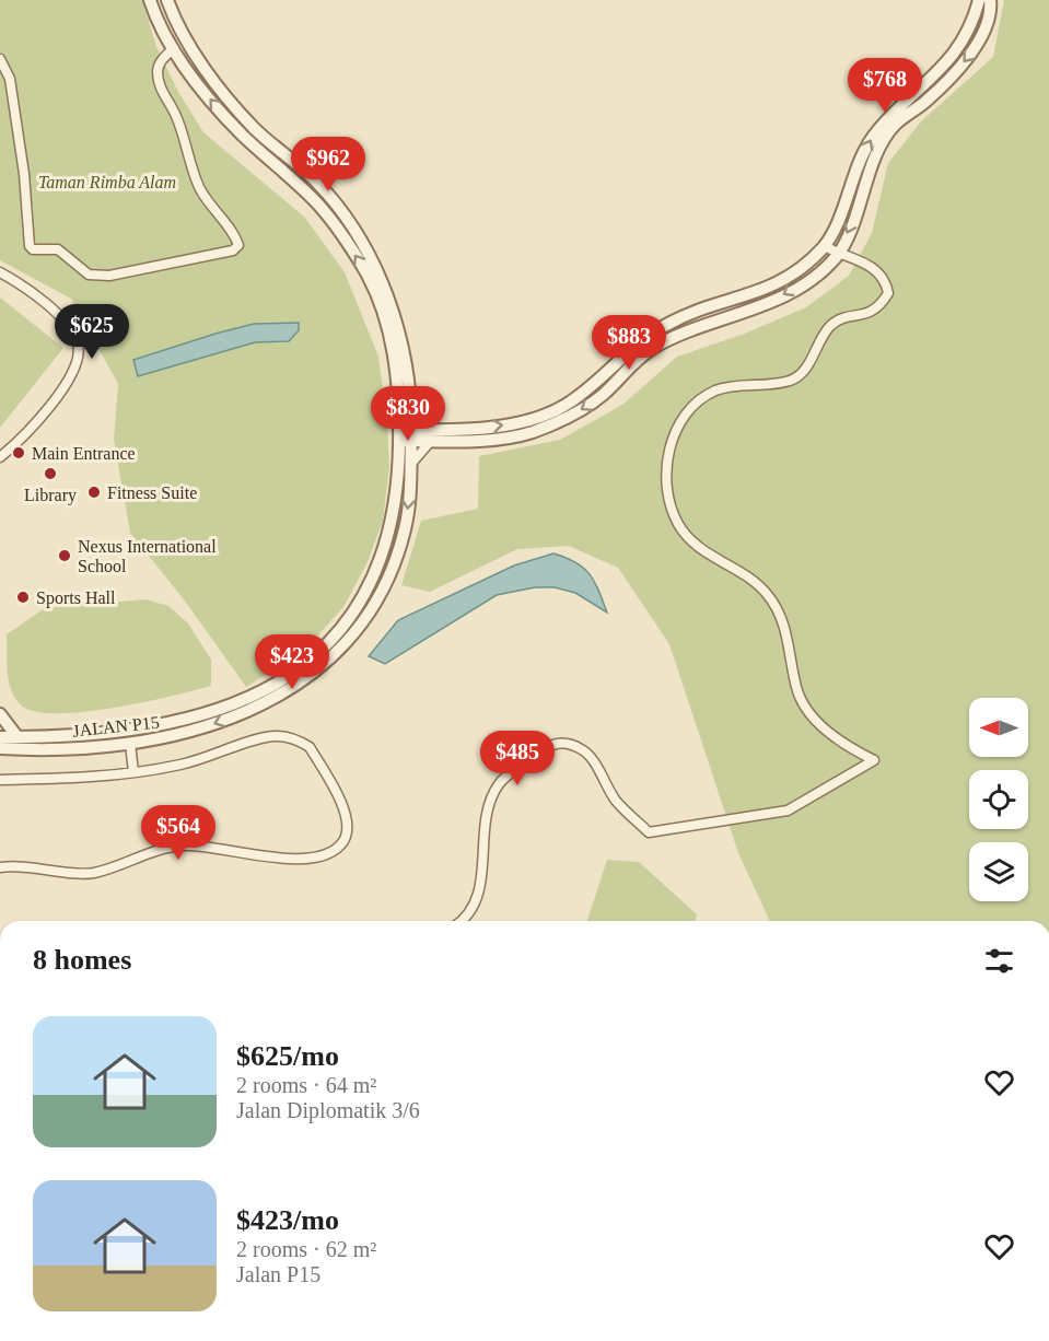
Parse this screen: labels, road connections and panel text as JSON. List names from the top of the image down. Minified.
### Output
{"streets":{"street":["JALAN P15"]},"parks":["Taman Rimba Alam"],"places":["Main Entrance","Library","Fitness Suite","Nexus International School","Sports Hall"],"north":"left","page":{"price":["$768","$962","$625","$883","$830","$423","$485","$564"],"heading":"8 homes","list":[{"name":"$625/mo","note":"2 rooms · 64 m² · Jalan Diplomatik 3/6"},{"name":"$423/mo","note":"2 rooms · 62 m² · Jalan P15"}]}}
